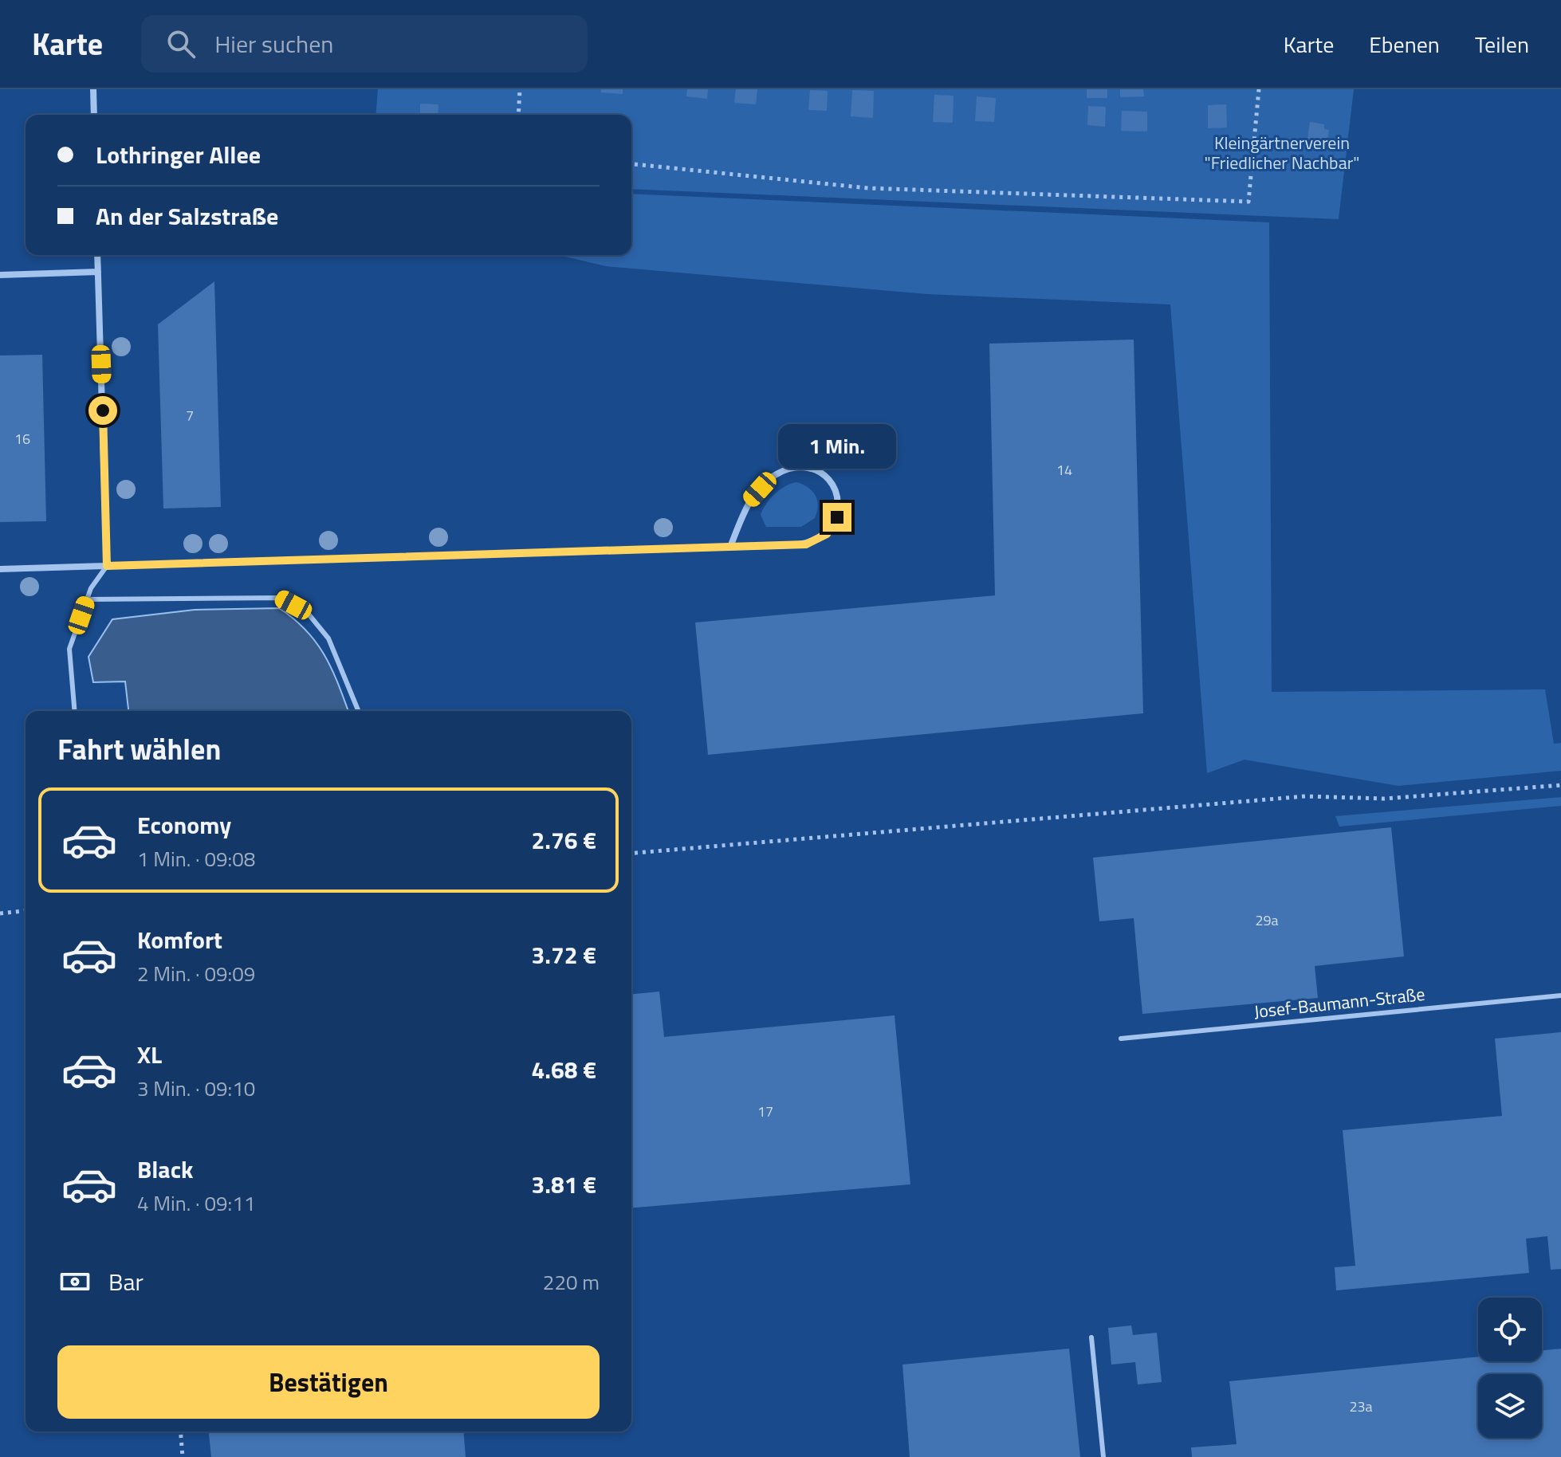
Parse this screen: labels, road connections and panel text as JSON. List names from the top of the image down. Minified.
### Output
{"streets":{"lane":["Josef-Baumann-Straße"]},"parks":["Kleingärtnerverein \"Friedlicher Nachbar\""],"house_numbers":["7","16","14","29a","17","23a"],"page":{"header":"Karte","search":"Hier suchen","nav":["Karte","Ebenen","Teilen"],"banner":["Lothringer Allee","An der Salzstraße"],"bubble":"1 Min.","heading":"Fahrt wählen","list":[{"name":"Economy","note":"1 Min. · 09:08","value":"2.76 €"},{"name":"Komfort","note":"2 Min. · 09:09","value":"3.72 €"},{"name":"XL","note":"3 Min. · 09:10","value":"4.68 €"},{"name":"Black","note":"4 Min. · 09:11","value":"3.81 €"}],"pay":["Bar","220 m"],"buttons":"Bestätigen"}}
